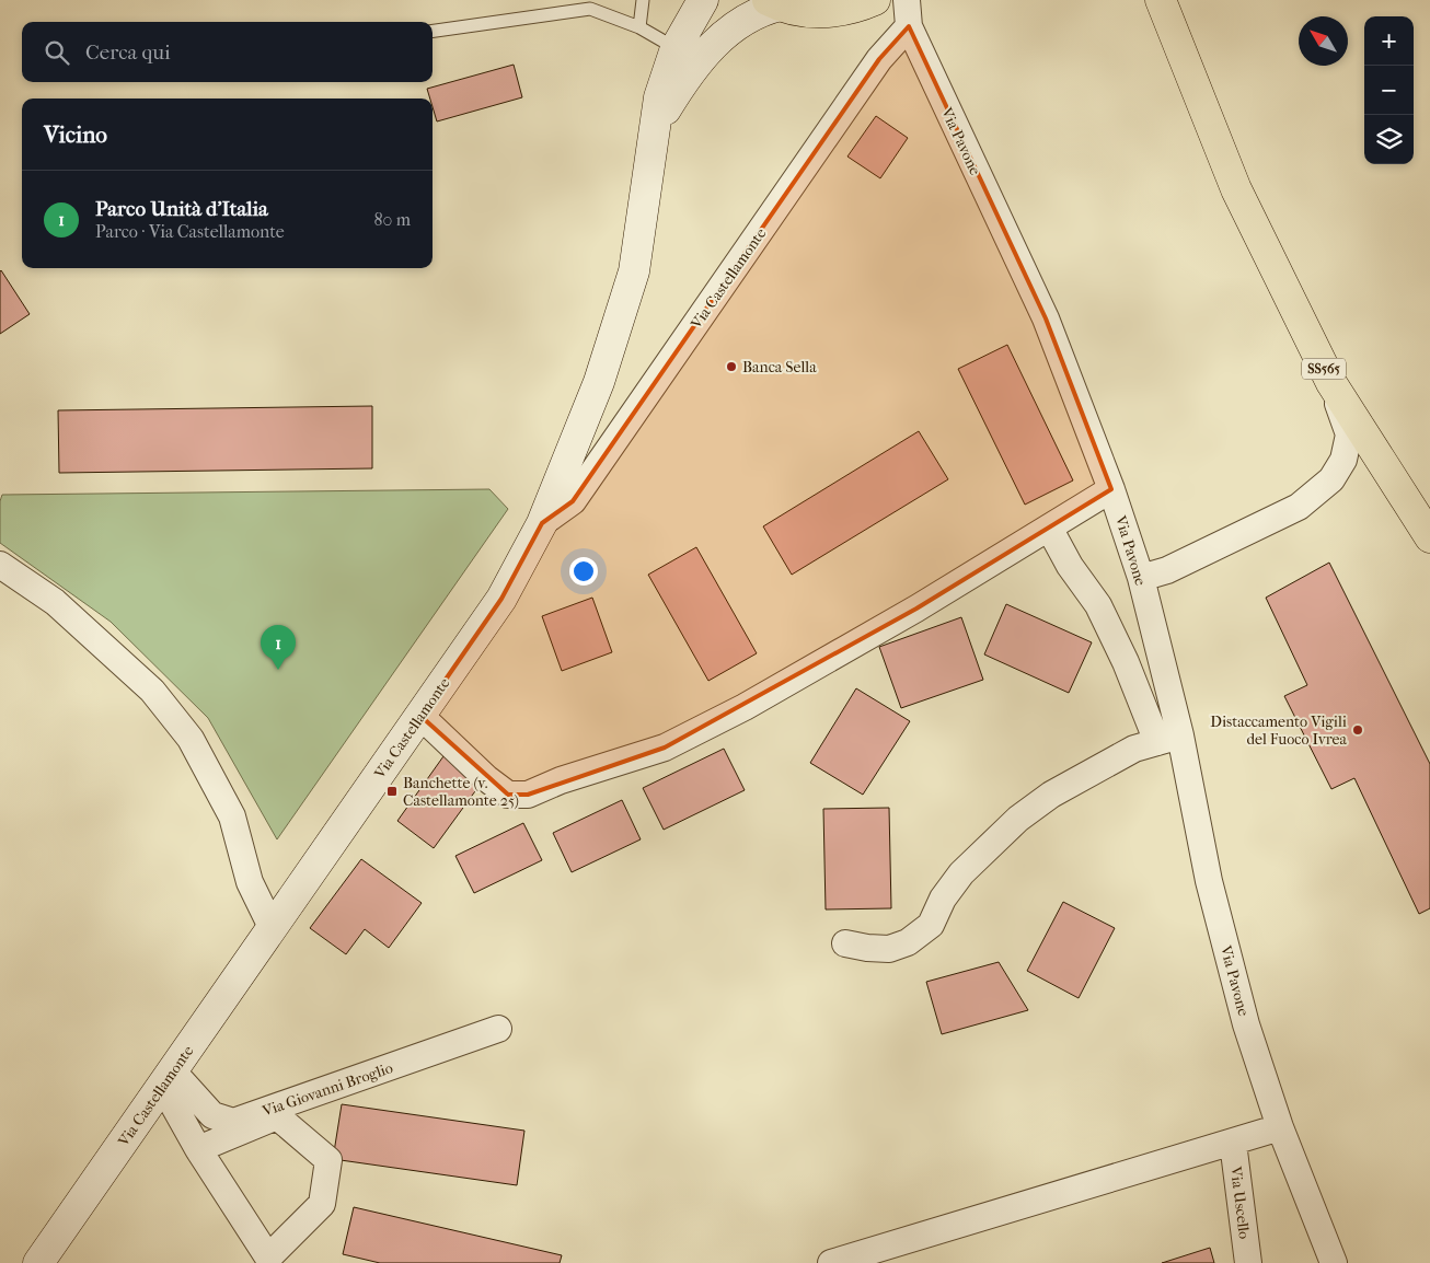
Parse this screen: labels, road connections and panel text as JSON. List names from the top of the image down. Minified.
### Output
{"streets":{"main road":["Via Castellamonte","SS565"],"street":["Via Pavone","Via Giovanni Broglio","Via Uscello"]},"crossings":[["Via Pavone","Via Castellamonte"],["Via Castellamonte","Via Giovanni Broglio"]],"places":{"other":["Banca Sella","Distaccamento Vigili del Fuoco Ivrea"],"transit":["Banchette (v. Castellamonte 25)"]},"north":"top left","page":{"map_buttons":["+","−"],"search":"Cerca qui","heading":"Vicino","list":[{"mark":"1","name":"Parco Unità d'Italia","note":"Parco · Via Castellamonte","value":"80 m"}],"pins":"1"}}
